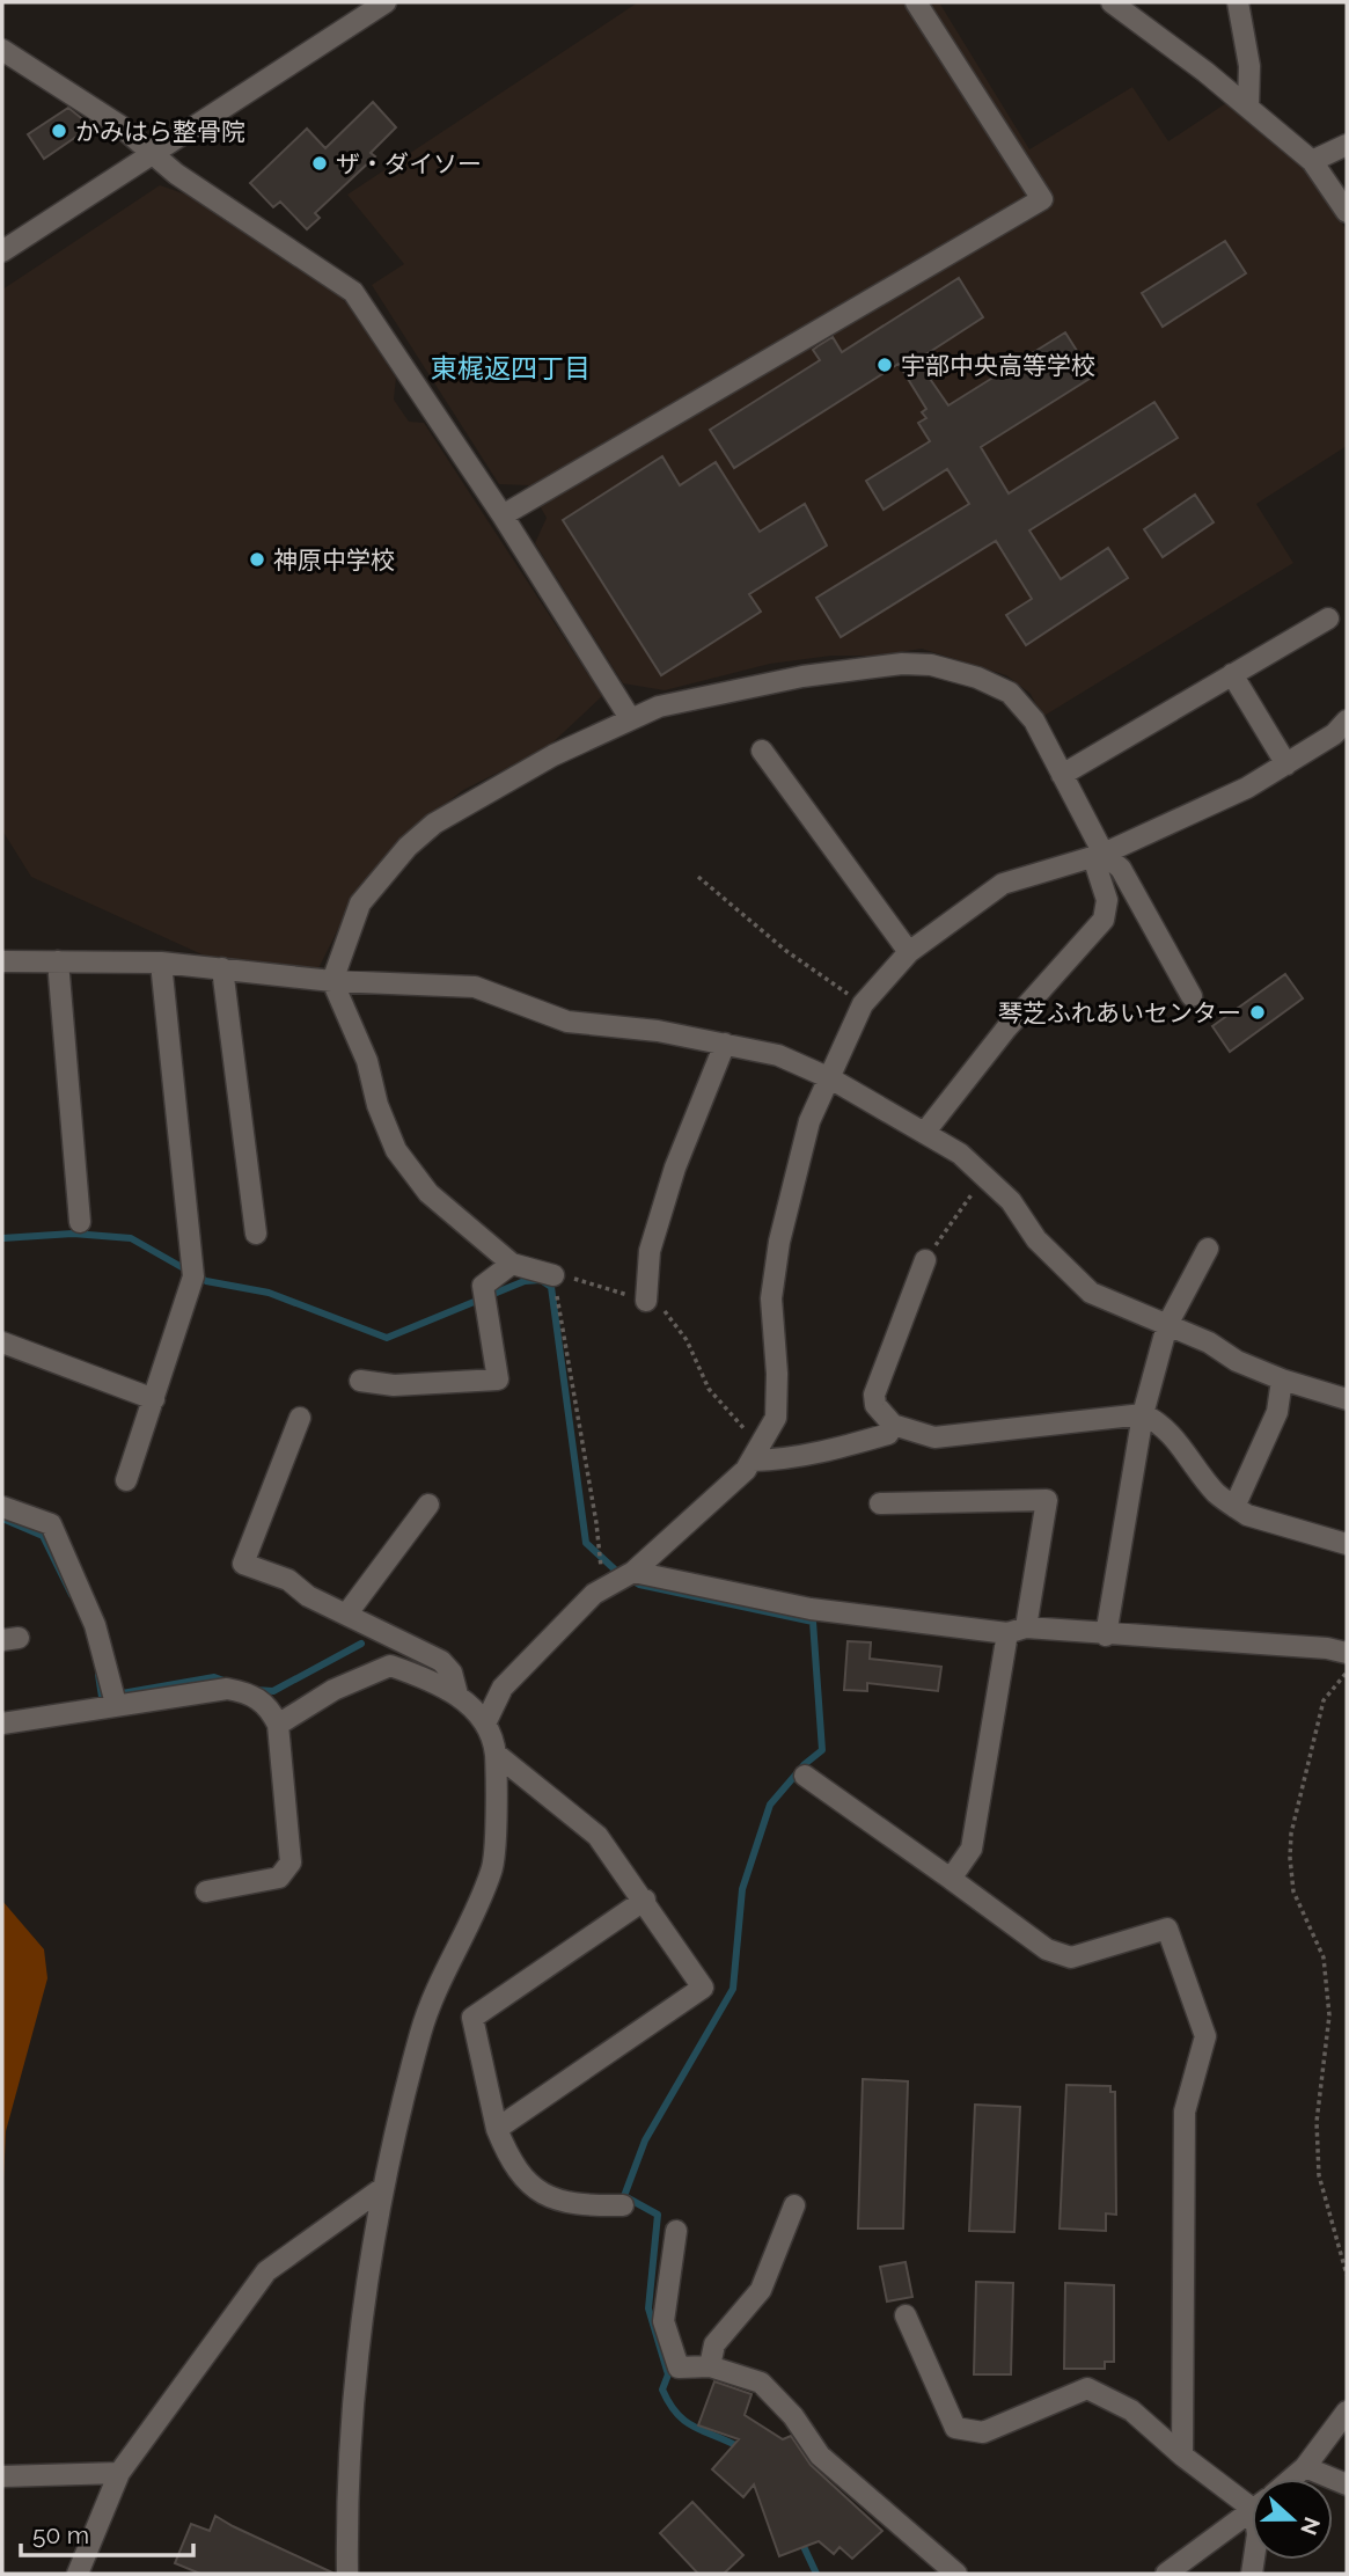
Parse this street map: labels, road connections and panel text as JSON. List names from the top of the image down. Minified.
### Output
{"districts":["東梶返四丁目"],"places":["かみはら整骨院","ザ・ダイソー","宇部中央高等学校","神原中学校","琴芝ふれあいセンター"],"scale_bar":"50 m","north":"right"}
